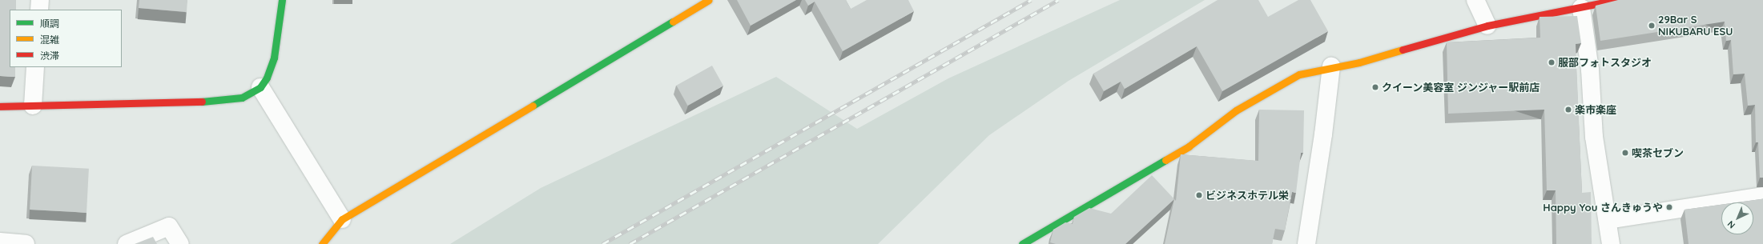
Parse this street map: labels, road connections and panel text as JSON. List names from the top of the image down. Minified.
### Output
{"places":["29Bar S NIKUBARU ESU","服部フォトスタジオ","クイーン美容室 ジンジャー駅前店","楽市楽座","喫茶セブン","ビジネスホテル栄","Happy You さんきゅうや"],"legend":["順調","混雑","渋滞"],"north":"bottom left"}
